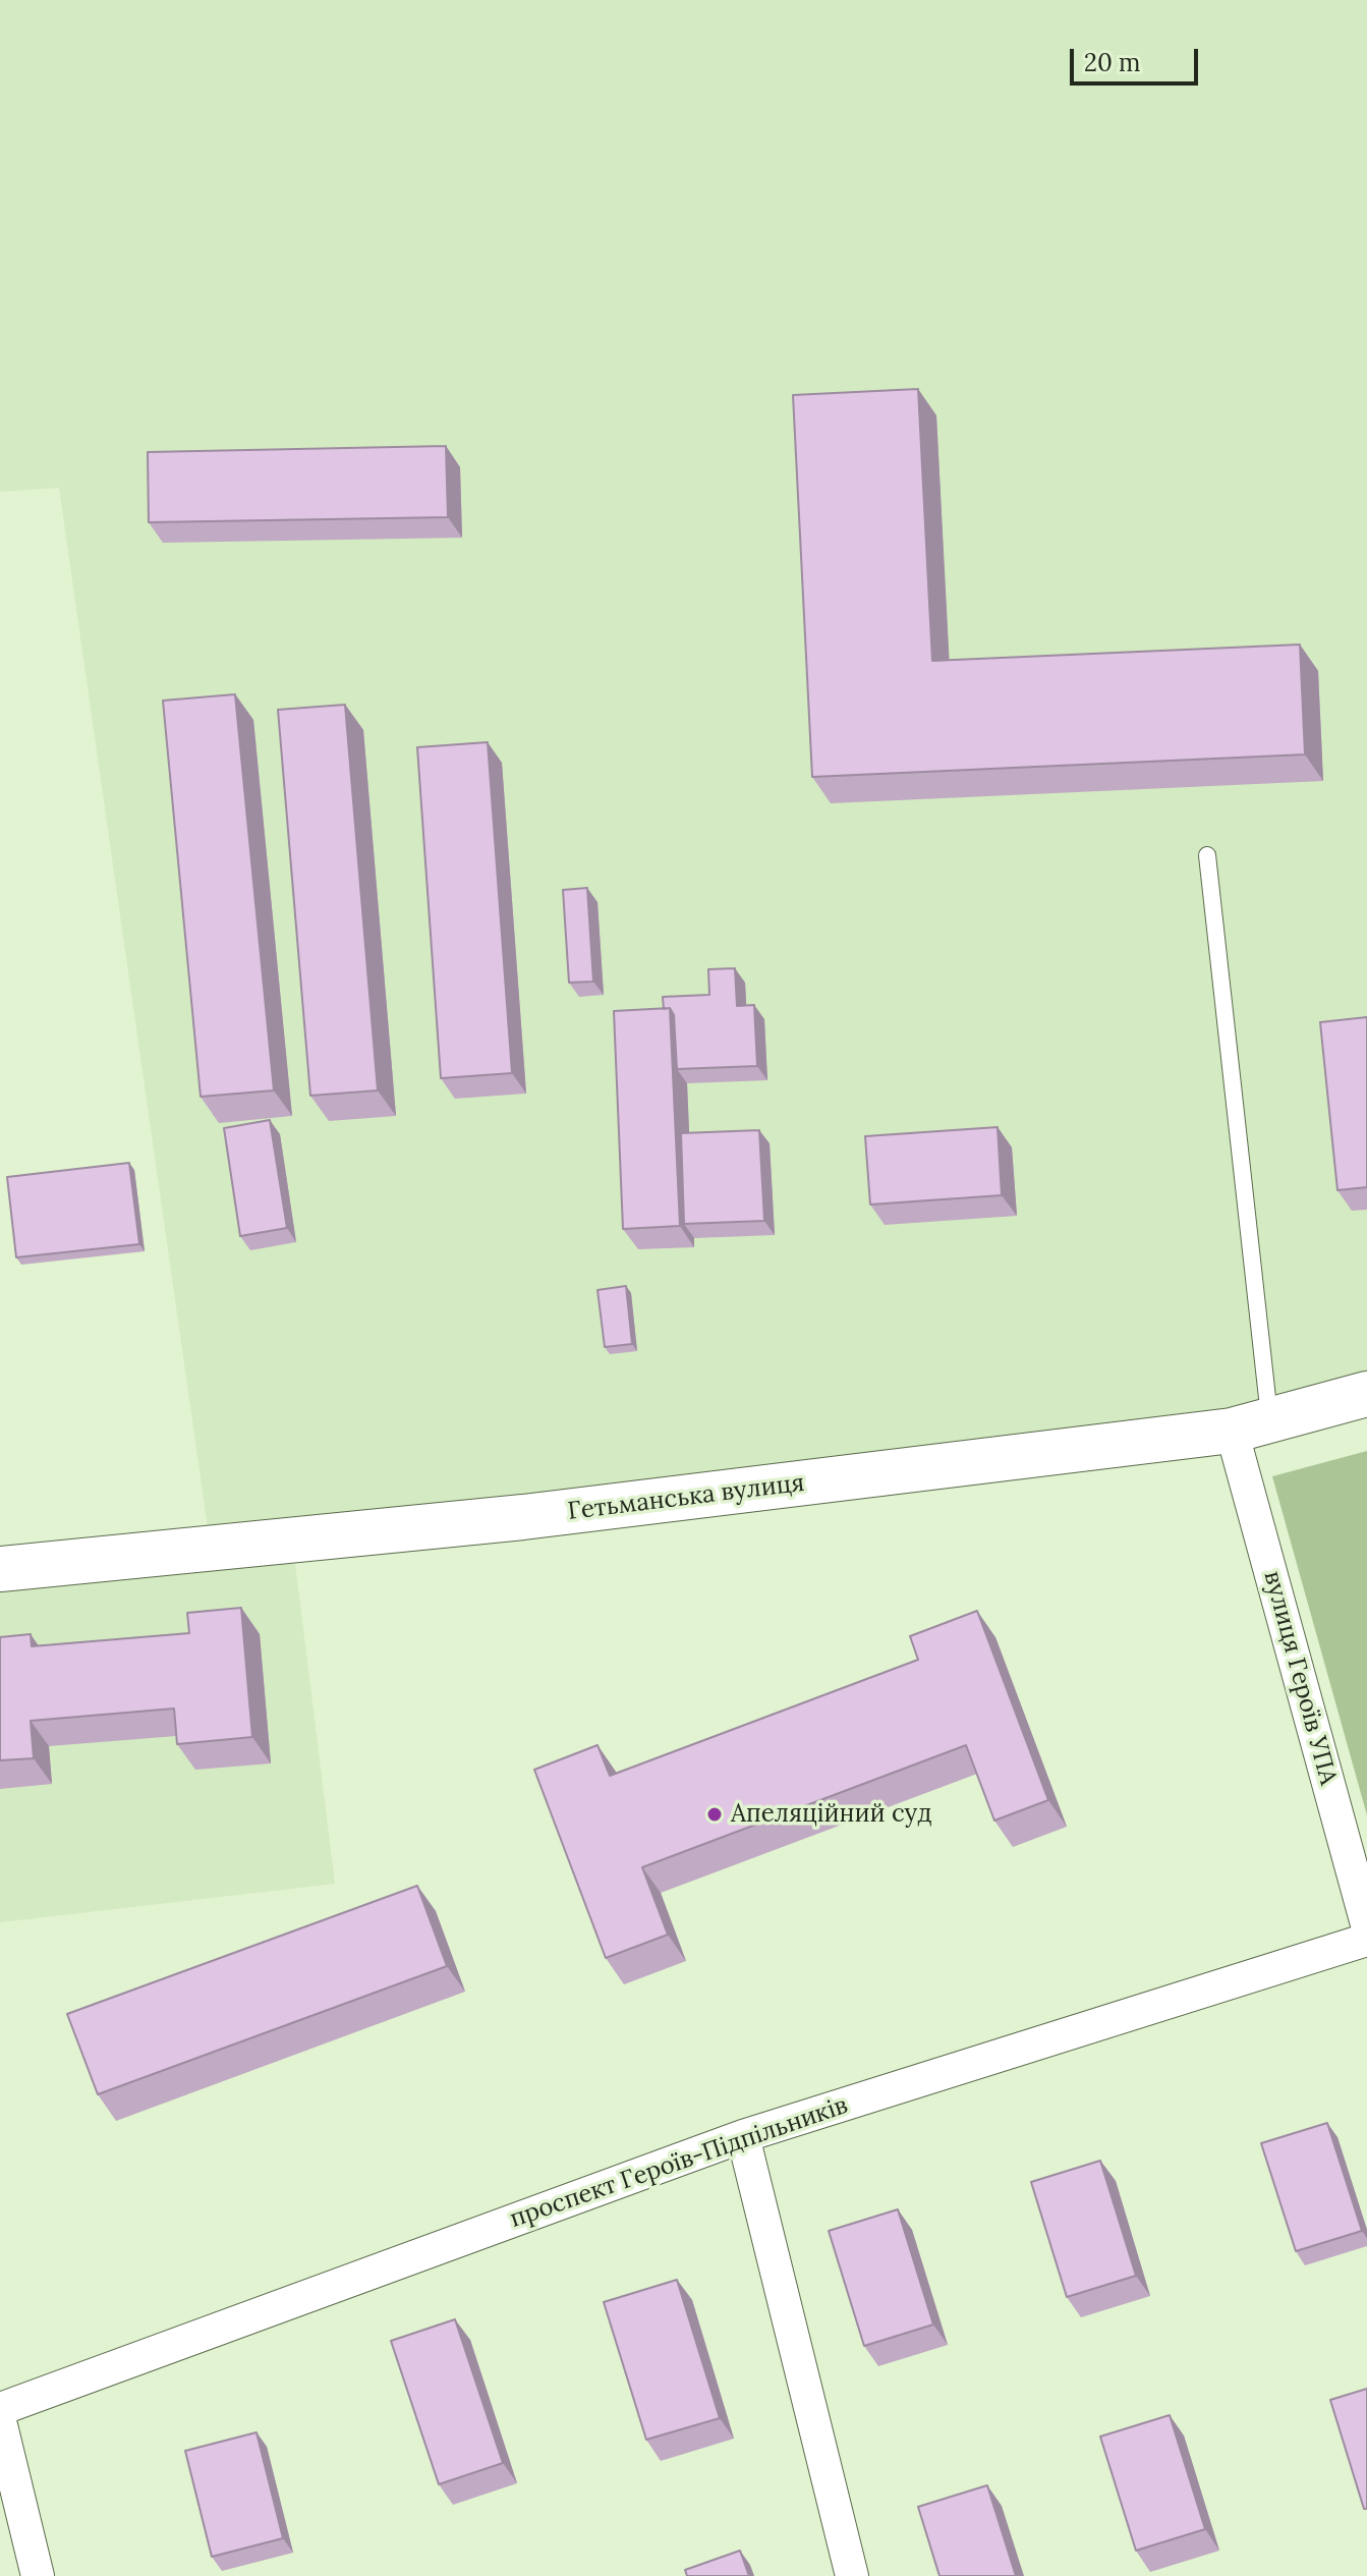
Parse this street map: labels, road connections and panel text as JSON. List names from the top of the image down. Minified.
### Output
{"streets":{"street":["Гетьманська вулиця","вулиця Героїв УПА","проспект Героїв-Підпільників"]},"crossings":[["Гетьманська вулиця","вулиця Героїв УПА"]],"places":["Апеляційний суд"],"scale_bar":"20 m"}
